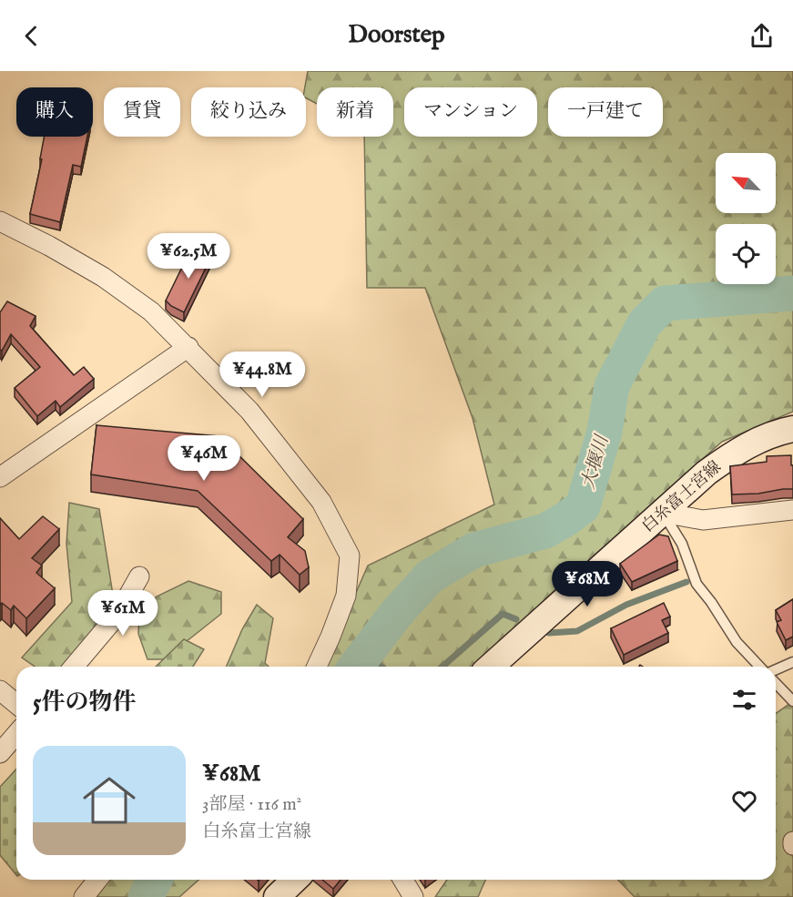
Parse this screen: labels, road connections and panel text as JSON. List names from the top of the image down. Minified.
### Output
{"streets":{"main road":["白糸富士宮線"]},"water":["大堰川"],"north":"top left","page":{"header":"Doorstep","chip":["購入","賃貸","絞り込み","新着","マンション","一戸建て"],"price":["¥62.5M","¥44.8M","¥46M","¥68M","¥61M"],"heading":"5件の物件","list":[{"name":"¥68M","note":"3部屋 · 116 m² · 白糸富士宮線"}]}}
